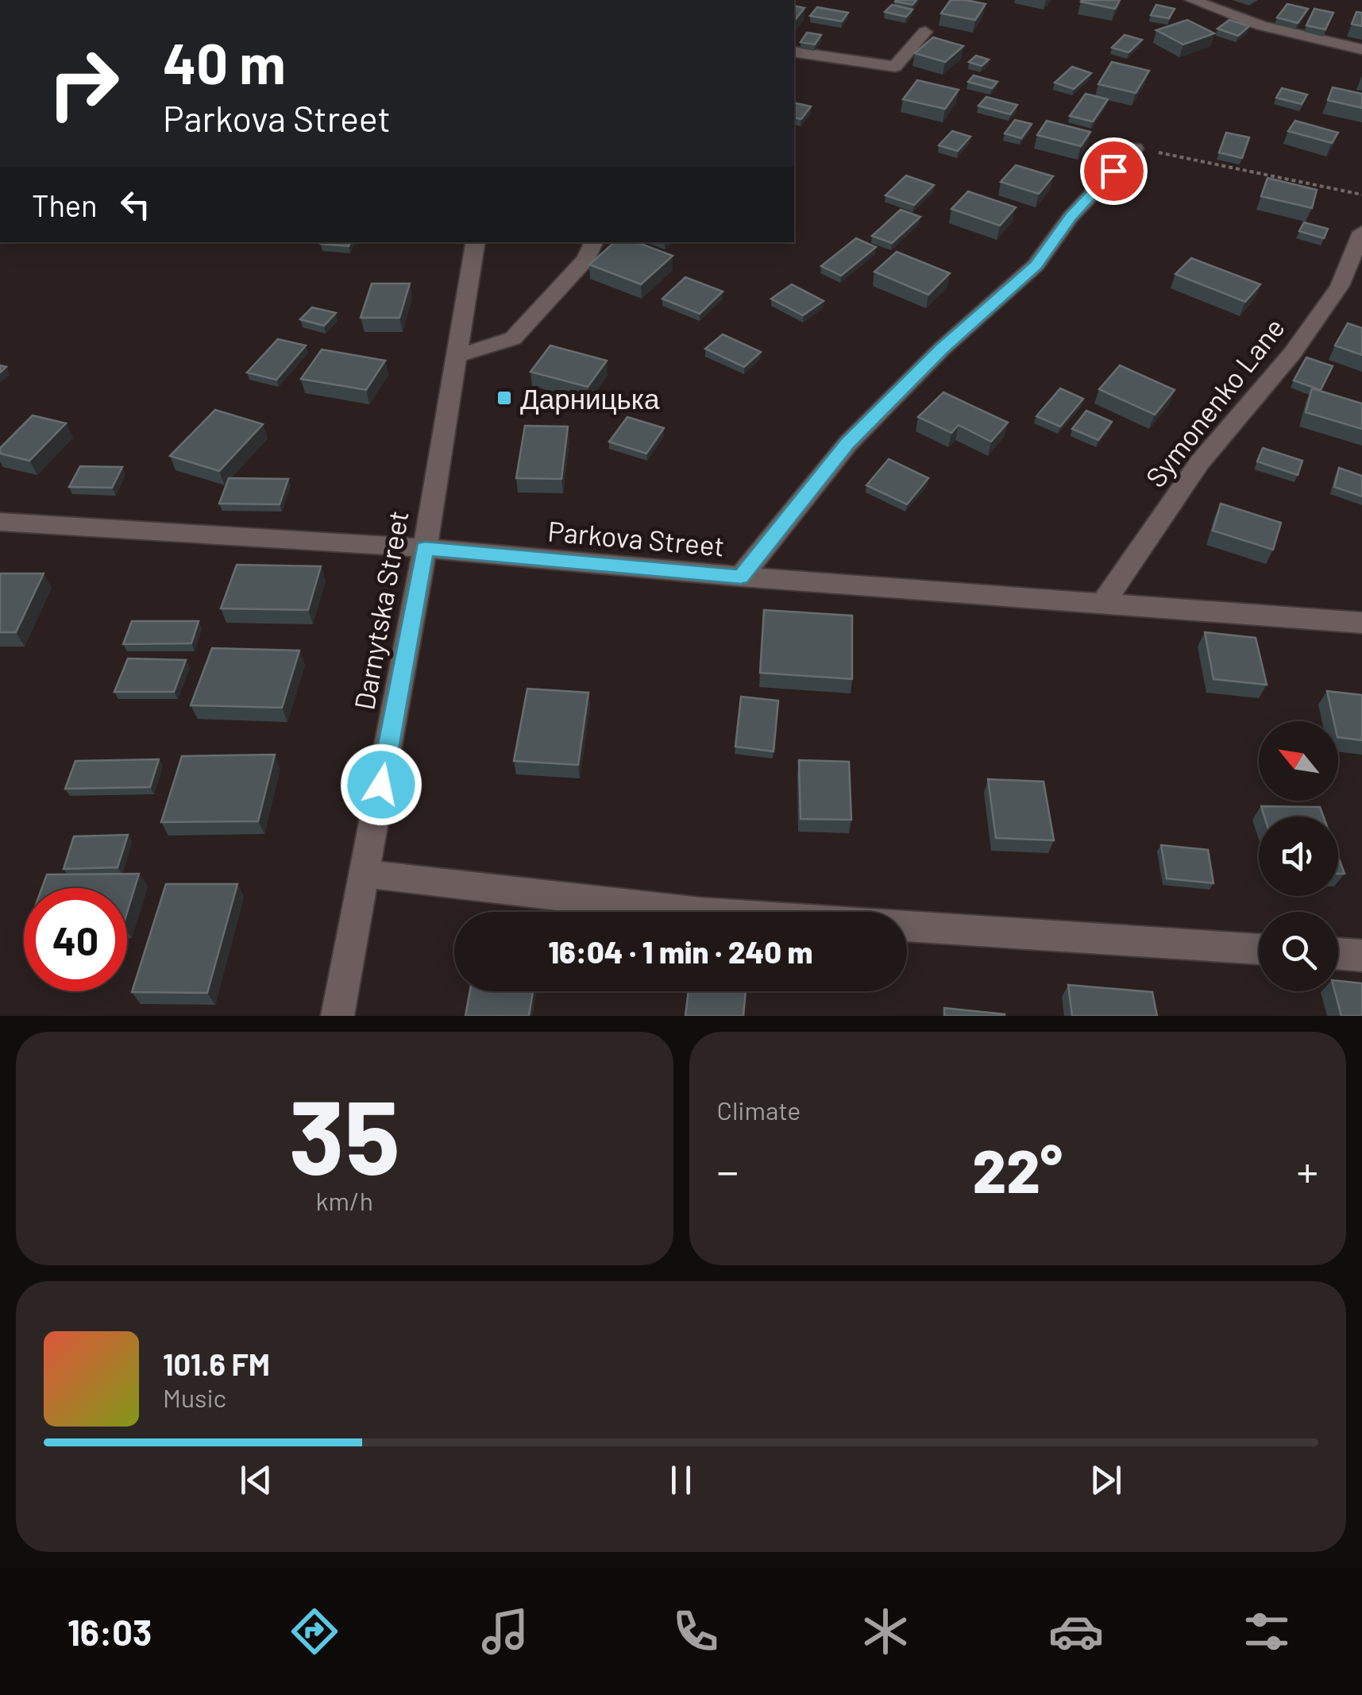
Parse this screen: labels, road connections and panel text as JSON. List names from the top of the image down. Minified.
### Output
{"streets":{"street":["Symonenko Lane","Parkova Street","Darnytska Street"]},"crossings":[["Symonenko Lane","Parkova Street"],["Parkova Street","Darnytska Street"]],"places":{"transit":["Дарницька"]},"north":"top left","page":{"turn":["40 m","Parkova Street"],"then":"Then","limit":"40","trip":"16:04 · 1 min · 240 m","tile":[["35","km/h"],"Climate"],"heat":["−","22°","+"],"song":["101.6 FM","Music"],"tabs":"16:03"}}
